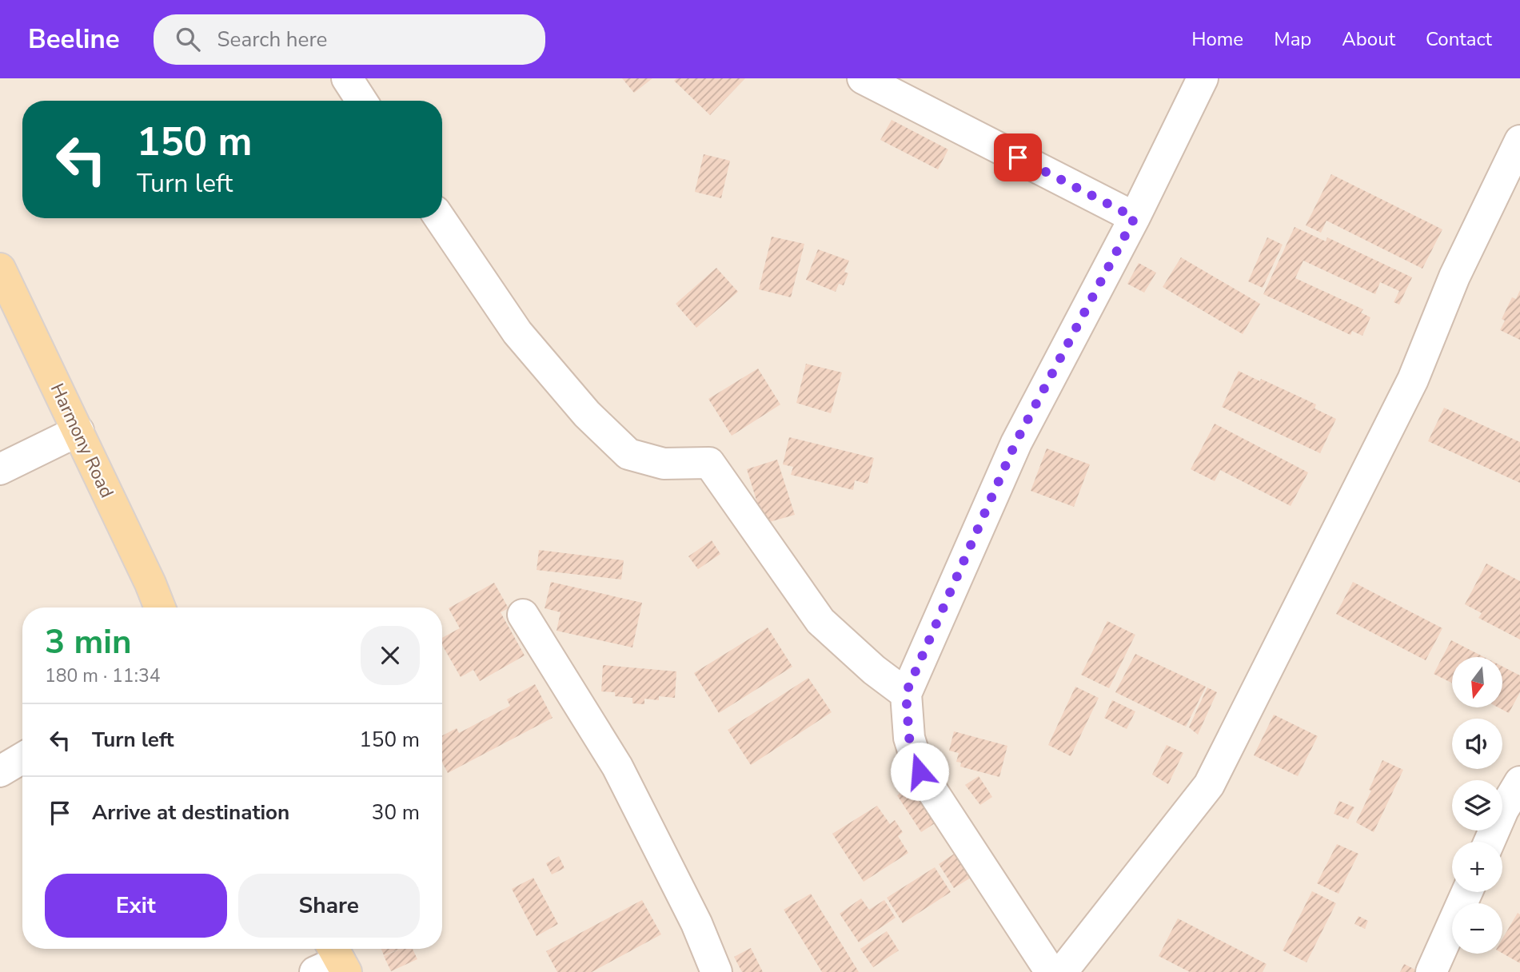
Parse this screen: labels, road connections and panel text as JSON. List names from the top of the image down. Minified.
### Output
{"streets":{"main road":["Harmony Road"]},"north":"bottom","page":{"header":"Beeline","search":"Search here","nav":["Home","Map","About","Contact"],"turn":["150 m","Turn left"],"heading":["3 min","180 m · 11:34"],"map_buttons":["+","−"],"list":[{"name":"Turn left","value":"150 m"},{"name":"Arrive at destination","value":"30 m"}],"buttons":["Exit","Share"]}}
